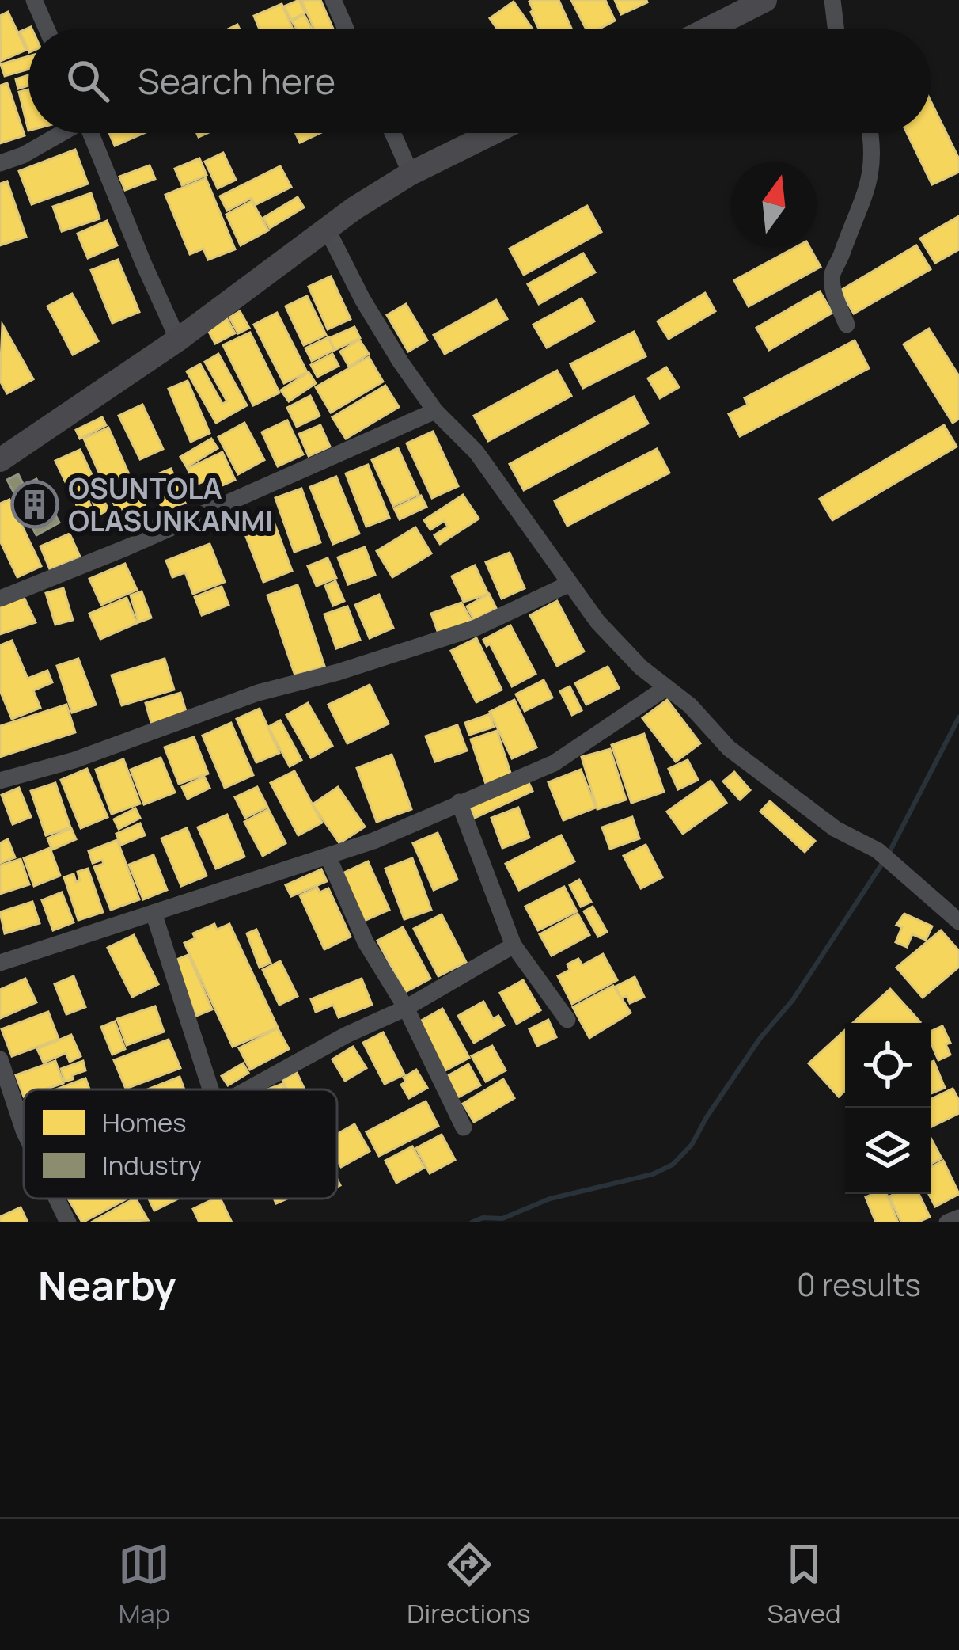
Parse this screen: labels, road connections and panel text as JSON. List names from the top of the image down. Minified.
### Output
{"places":{"building":["OSUNTOLA OLASUNKANMI"]},"legend":["Homes","Industry"],"north":"top","page":{"search":"Search here","heading":["Nearby","0 results"],"nav":["Map","Directions","Saved"]}}
